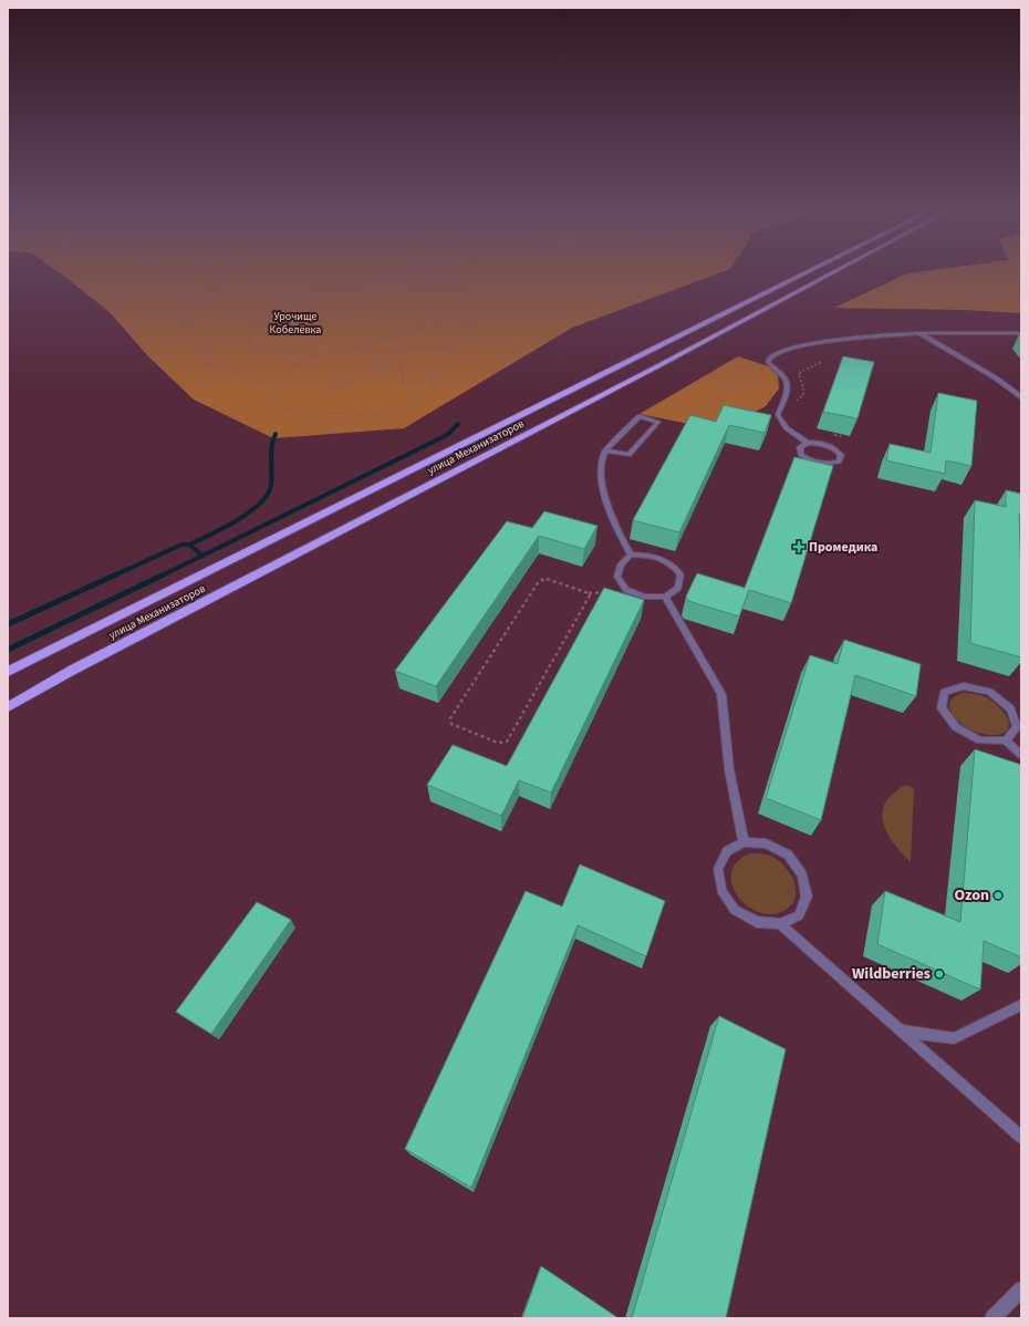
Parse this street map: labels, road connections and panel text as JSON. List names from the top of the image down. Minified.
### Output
{"streets":{"main road":["улица Механизаторов"]},"parks":["Урочище Кобелёвка"],"places":{"health":["Промедика"],"other":["Ozon","Wildberries"]}}
